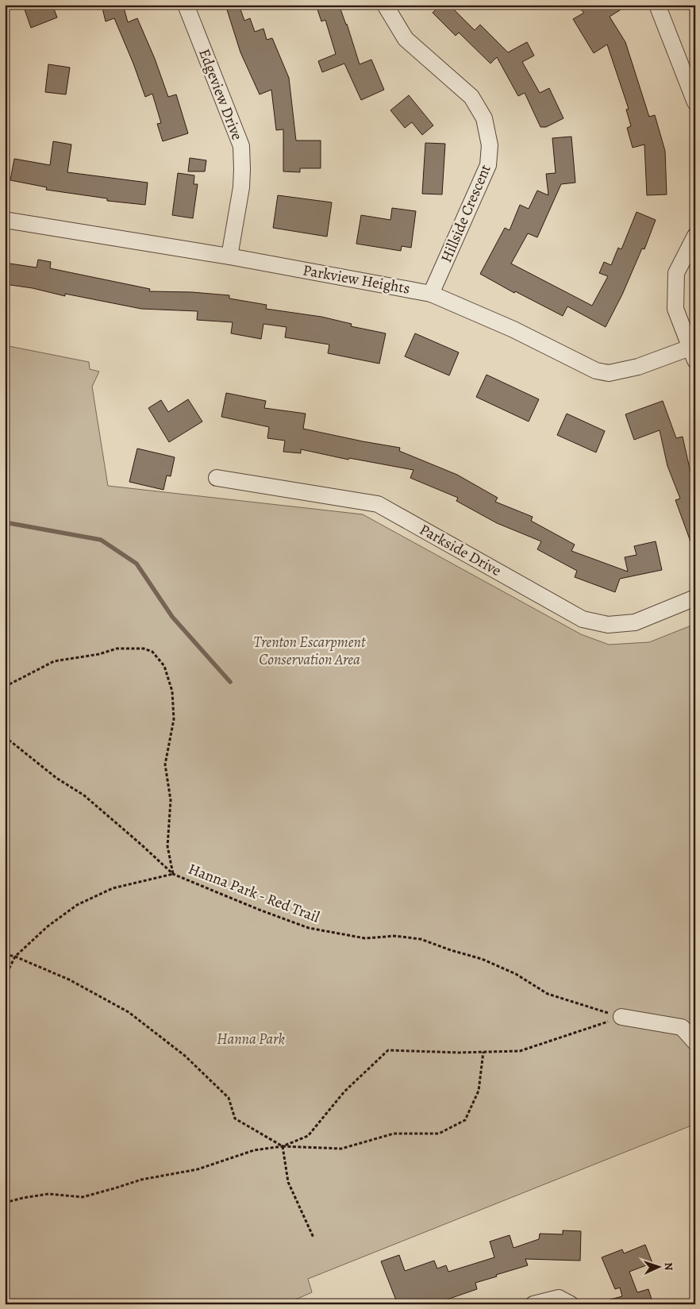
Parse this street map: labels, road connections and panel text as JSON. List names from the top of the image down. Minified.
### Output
{"streets":{"street":["Edgeview Drive","Hillside Crescent","Parkview Heights","Parkside Drive"],"path":["Hanna Park - Red Trail"]},"crossings":[["Edgeview Drive","Parkview Heights"],["Hillside Crescent","Parkview Heights"]],"parks":["Trenton Escarpment Conservation Area","Hanna Park"],"north":"right"}
